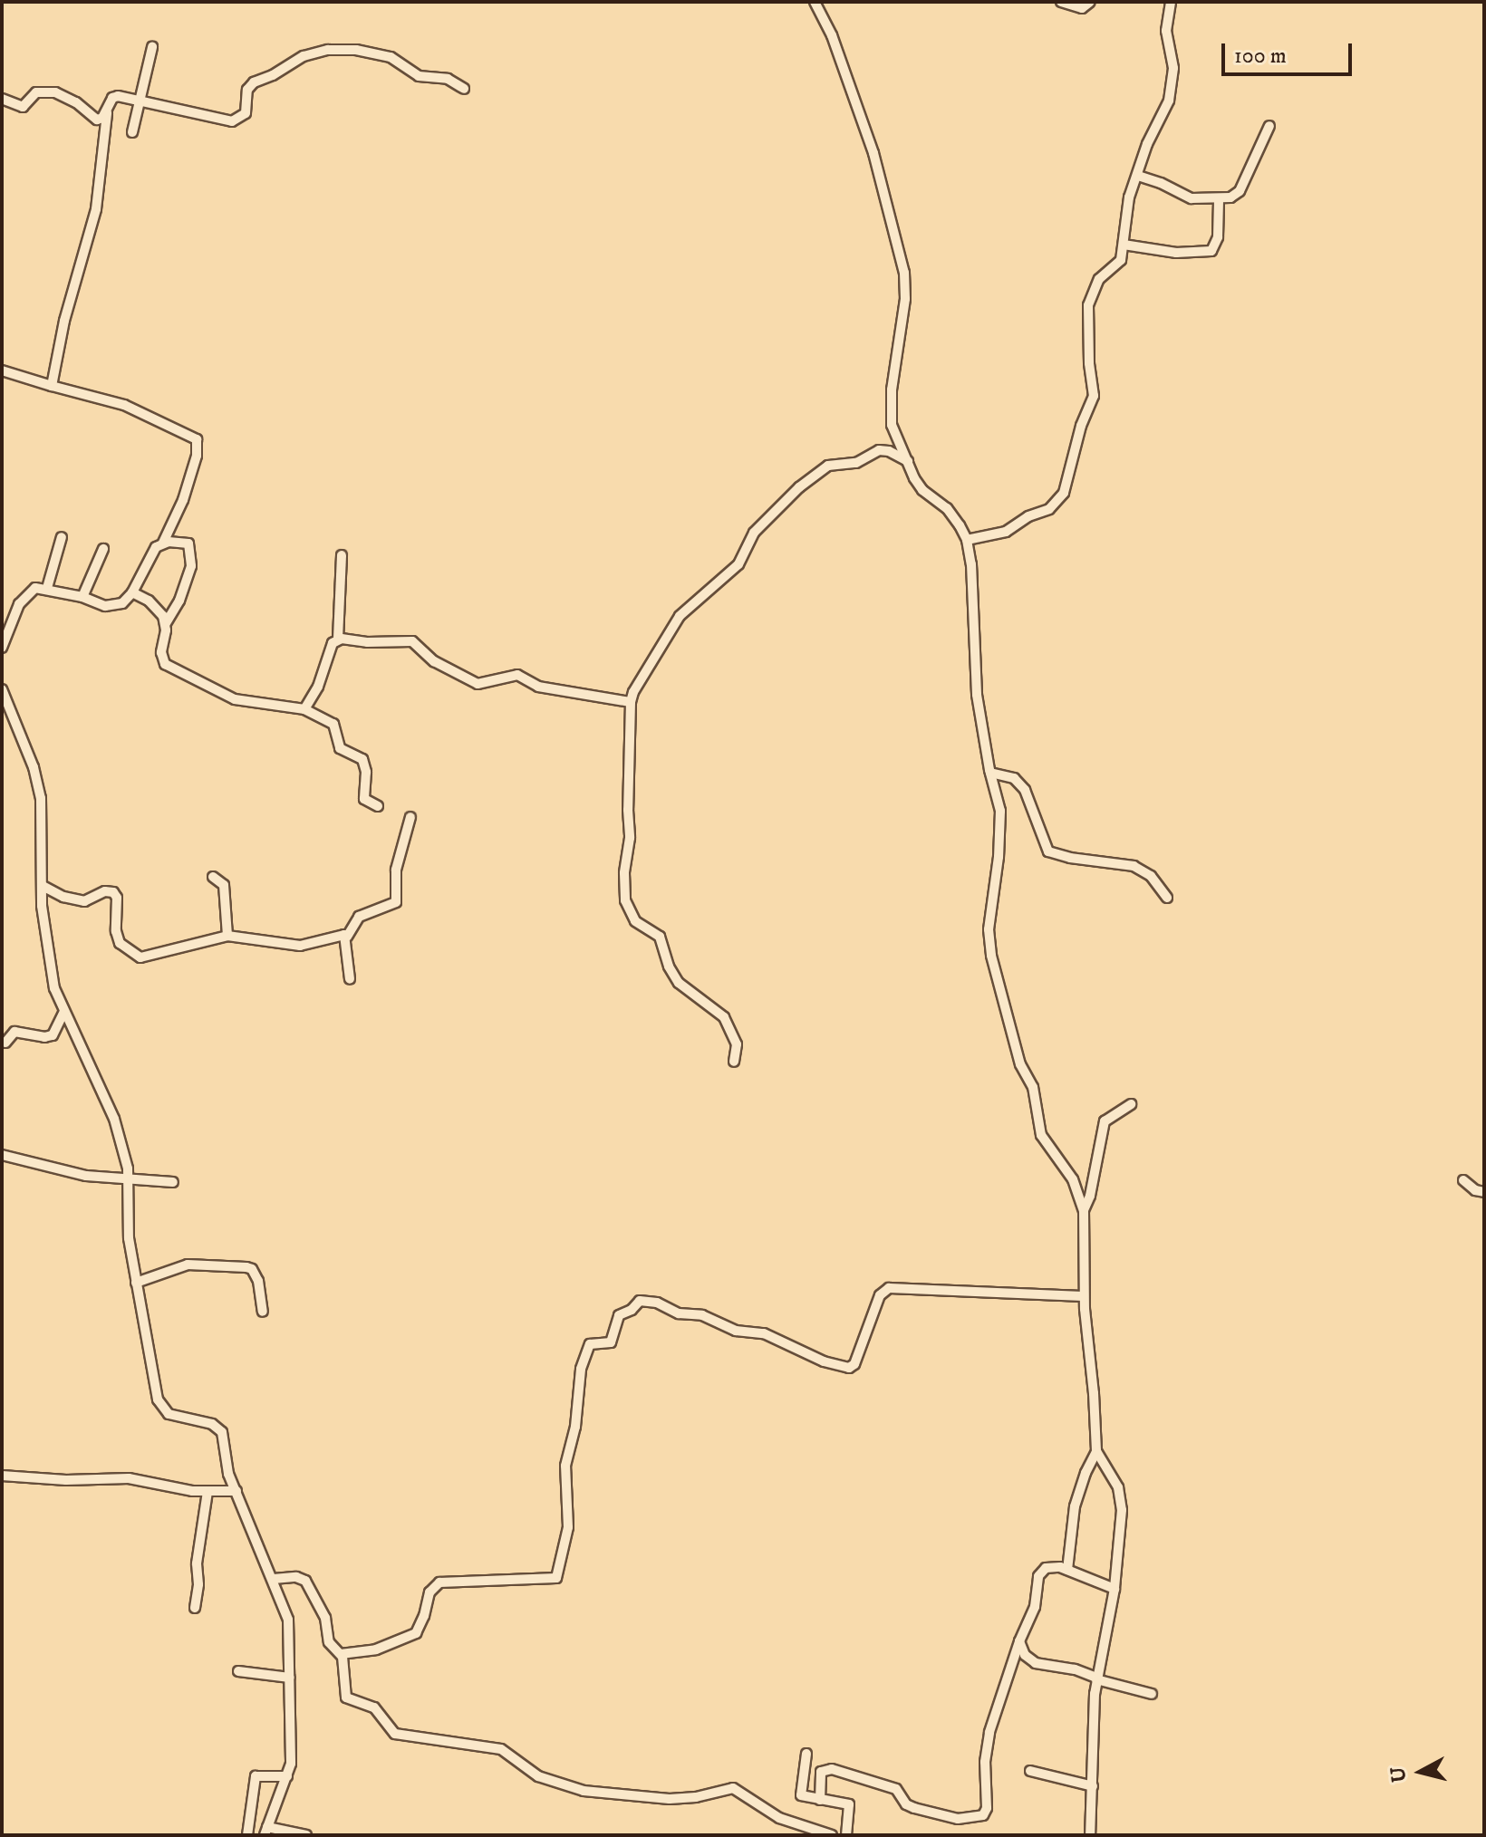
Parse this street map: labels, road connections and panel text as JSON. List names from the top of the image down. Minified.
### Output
{"scale_bar":"100 m","north":"left"}
